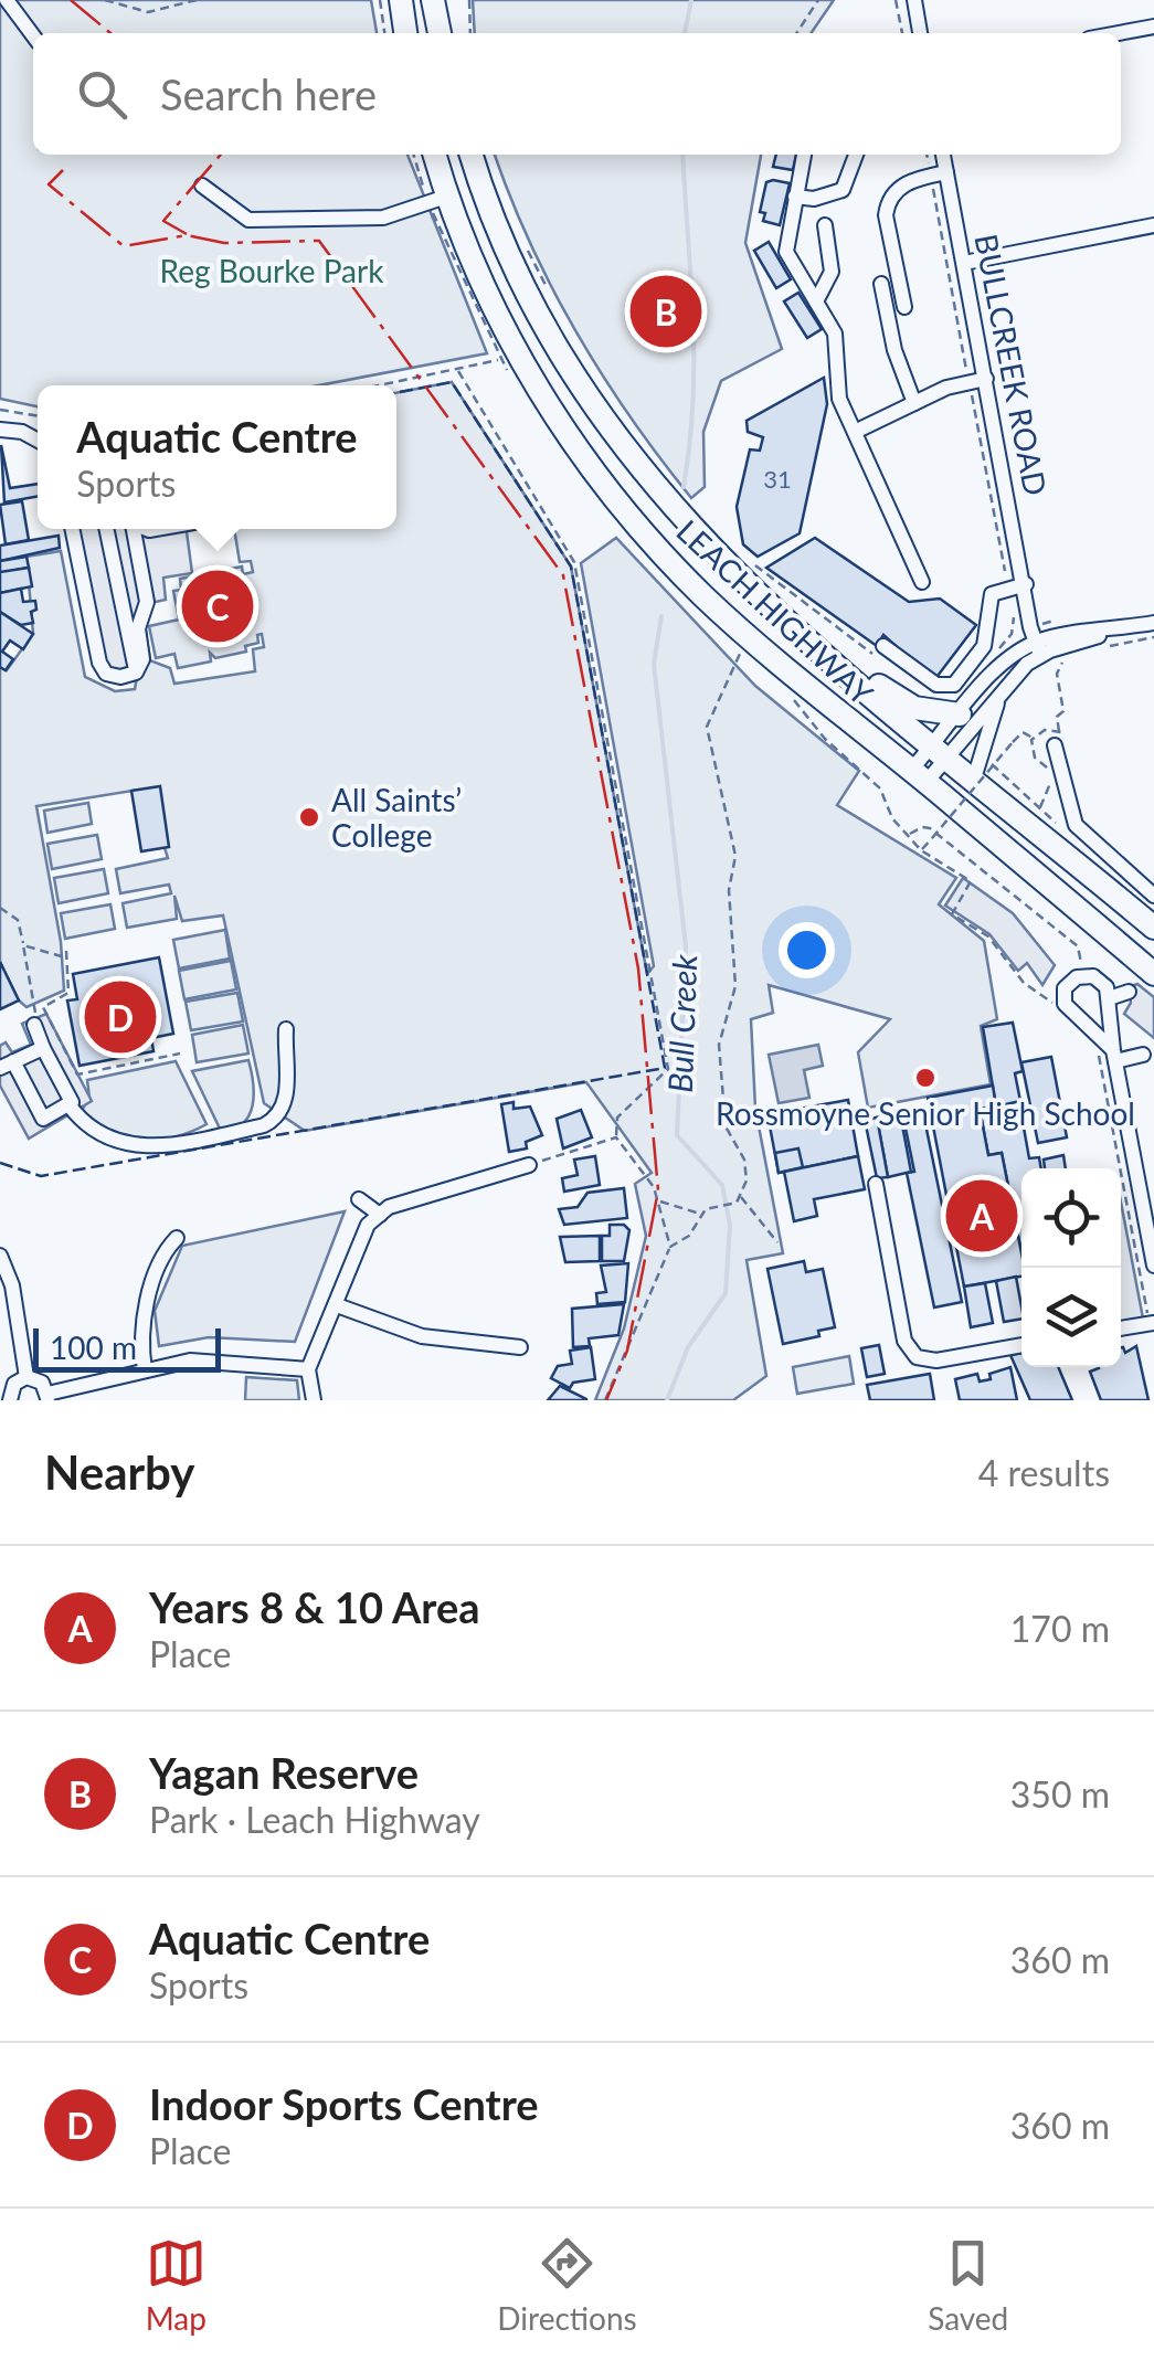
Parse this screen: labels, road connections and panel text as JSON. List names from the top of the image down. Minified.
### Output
{"streets":{"highway":["LEACH HIGHWAY"],"street":["BULLCREEK ROAD"]},"water":["Bull Creek"],"parks":["Reg Bourke Park"],"places":["All Saints’ College","Rossmoyne Senior High School"],"house_numbers":["31"],"scale_bar":"100 m","page":{"search":"Search here","pins":["B","C","D","A"],"popup":["Aquatic Centre","Sports"],"scale":"100 m","heading":["Nearby","4 results"],"list":[{"mark":"A","name":"Years 8 & 10 Area","note":"Place","value":"170 m"},{"mark":"B","name":"Yagan Reserve","note":"Park · Leach Highway","value":"350 m"},{"mark":"C","name":"Aquatic Centre","note":"Sports","value":"360 m"},{"mark":"D","name":"Indoor Sports Centre","note":"Place","value":"360 m"}],"nav":["Map","Directions","Saved"]}}
